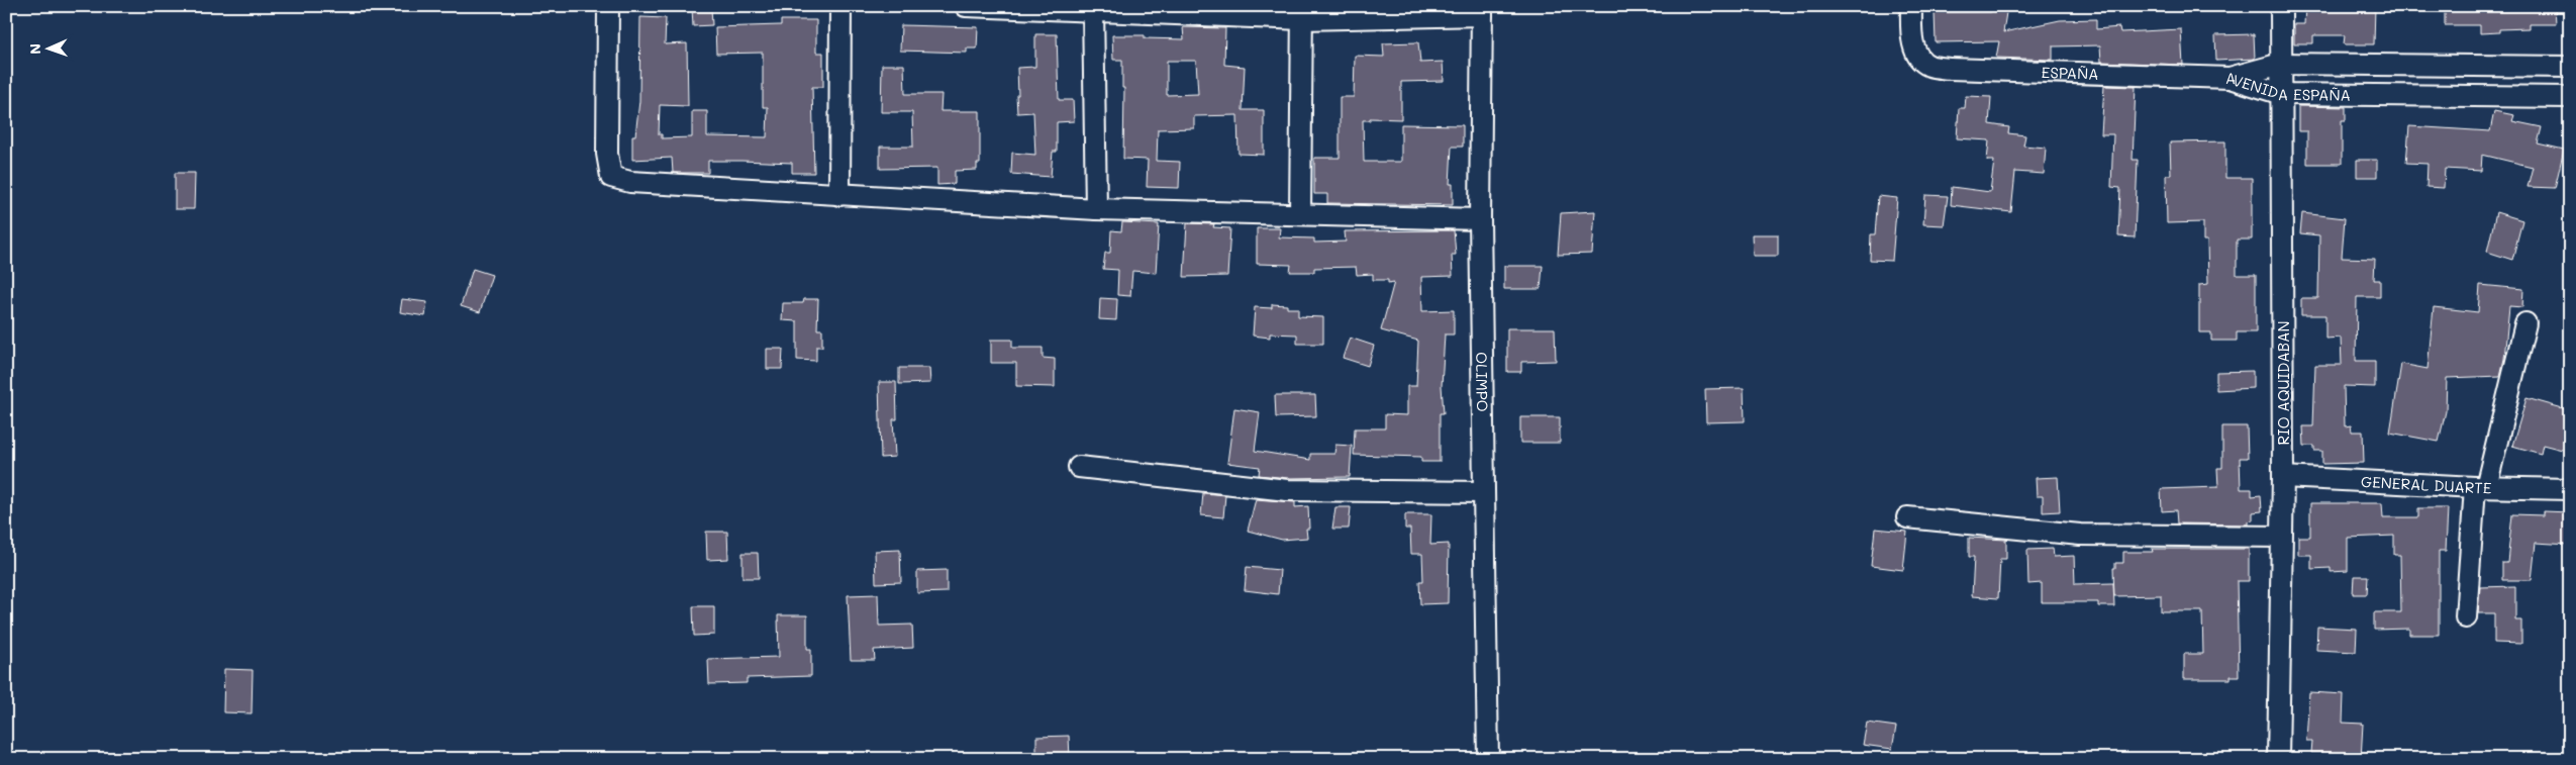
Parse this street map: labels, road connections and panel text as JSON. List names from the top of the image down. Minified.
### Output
{"streets":{"street":["ESPAÑA","AVENIDA ESPAÑA","OLIMPO","RIO AQUIDABAN","GENERAL DUARTE"]},"crossings":[["ESPAÑA","AVENIDA ESPAÑA"],["AVENIDA ESPAÑA","RIO AQUIDABAN"],["RIO AQUIDABAN","GENERAL DUARTE"]],"north":"left"}
